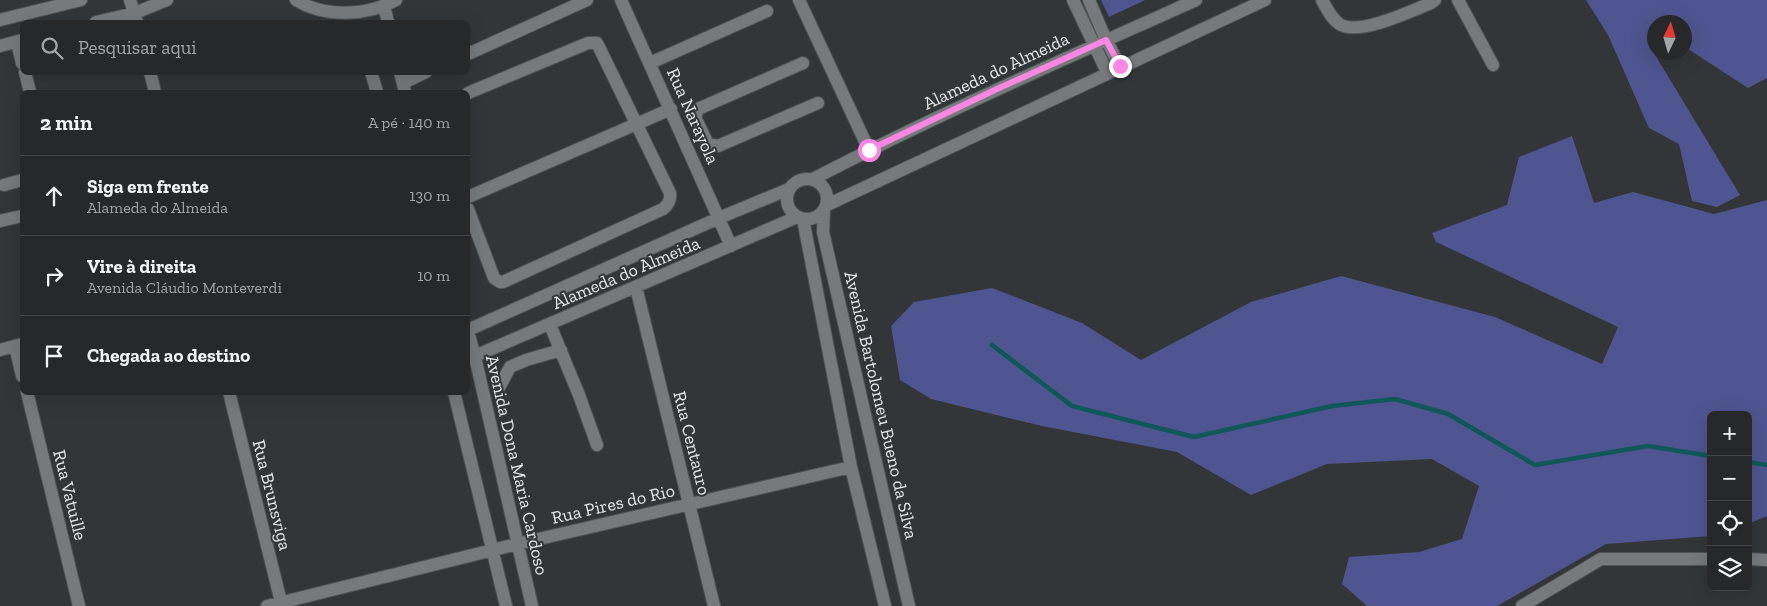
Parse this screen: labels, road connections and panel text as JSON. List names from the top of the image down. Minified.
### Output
{"streets":{"street":["Alameda do Almeida","Rua Narayola","Avenida Bartolomeu Bueno da Silva","Rua Centauro","Avenida Dona Maria Cardoso","Rua Vatuille","Rua Brunsviga","Rua Pires do Rio"]},"crossings":[["Alameda do Almeida","Rua Narayola"],["Alameda do Almeida","Avenida Bartolomeu Bueno da Silva"],["Alameda do Almeida","Rua Centauro"],["Alameda do Almeida","Avenida Dona Maria Cardoso"],["Avenida Bartolomeu Bueno da Silva","Rua Pires do Rio"],["Rua Centauro","Rua Pires do Rio"],["Avenida Dona Maria Cardoso","Rua Pires do Rio"],["Rua Brunsviga","Rua Pires do Rio"]],"north":"top","page":{"search":"Pesquisar aqui","heading":["2 min","A pé · 140 m"],"list":[["Siga em frente","Alameda do Almeida","130 m"],["Vire à direita","Avenida Cláudio Monteverdi","10 m"],"Chegada ao destino"],"map_buttons":["+","−"]}}
